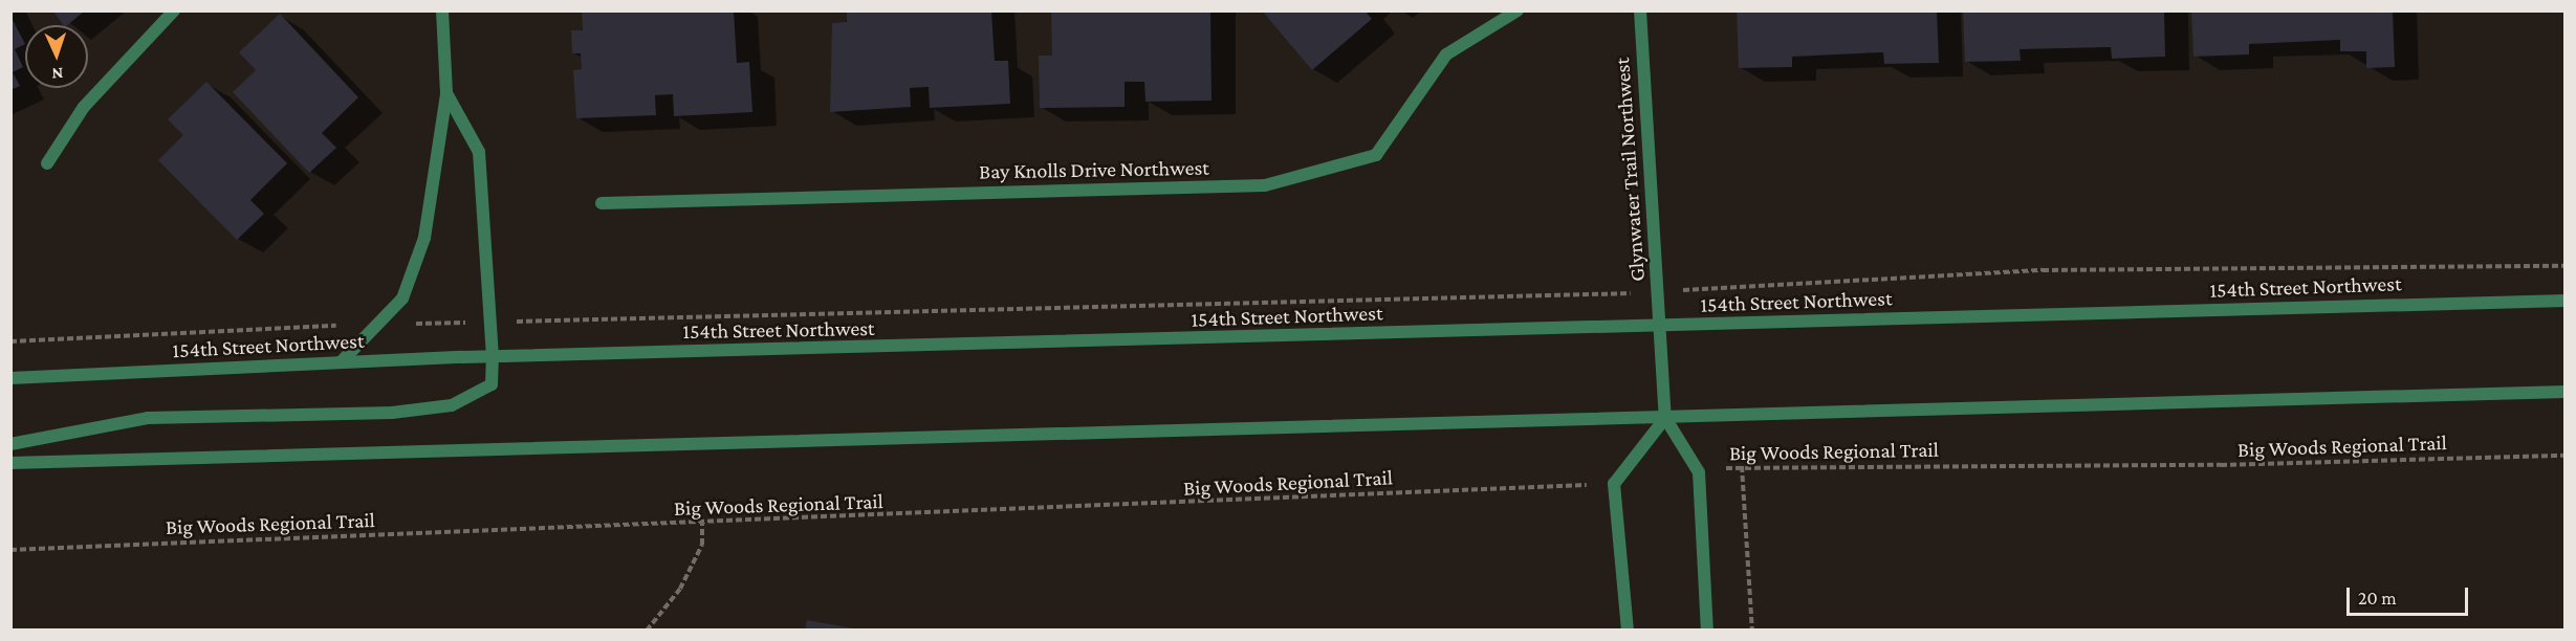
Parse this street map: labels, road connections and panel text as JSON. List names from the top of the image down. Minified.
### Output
{"streets":{"street":["Bay Knolls Drive Northwest","Glynwater Trail Northwest","154th Street Northwest"],"path":["Big Woods Regional Trail"]},"crossings":[["Glynwater Trail Northwest","154th Street Northwest"]],"scale_bar":"20 m","north":"bottom"}
